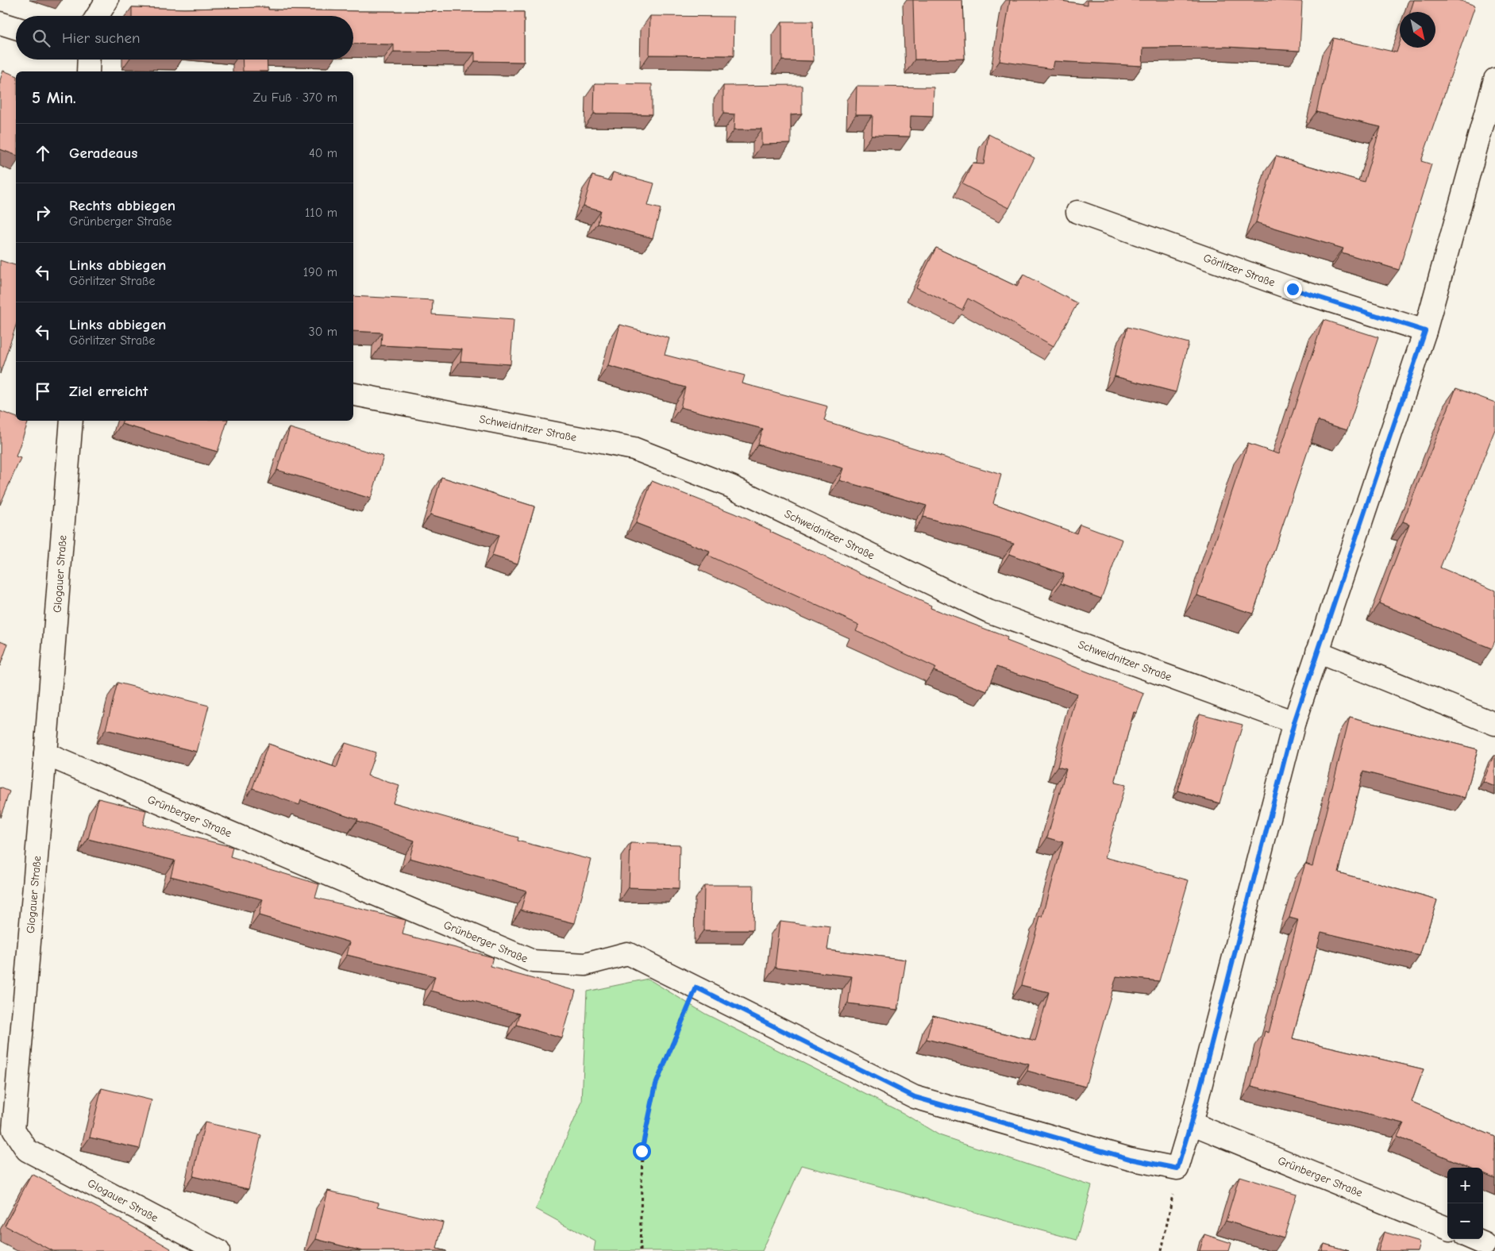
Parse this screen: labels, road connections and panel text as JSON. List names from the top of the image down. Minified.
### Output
{"streets":{"street":["Görlitzer Straße","Schweidnitzer Straße","Glogauer Straße","Grünberger Straße"]},"crossings":[["Glogauer Straße","Grünberger Straße"]],"north":"bottom right","page":{"search":"Hier suchen","heading":["5 Min.","Zu Fuß · 370 m"],"list":[["Geradeaus","40 m"],["Rechts abbiegen","Grünberger Straße","110 m"],["Links abbiegen","Görlitzer Straße","190 m"],["Links abbiegen","Görlitzer Straße","30 m"],"Ziel erreicht"],"map_buttons":["+","−"]}}
